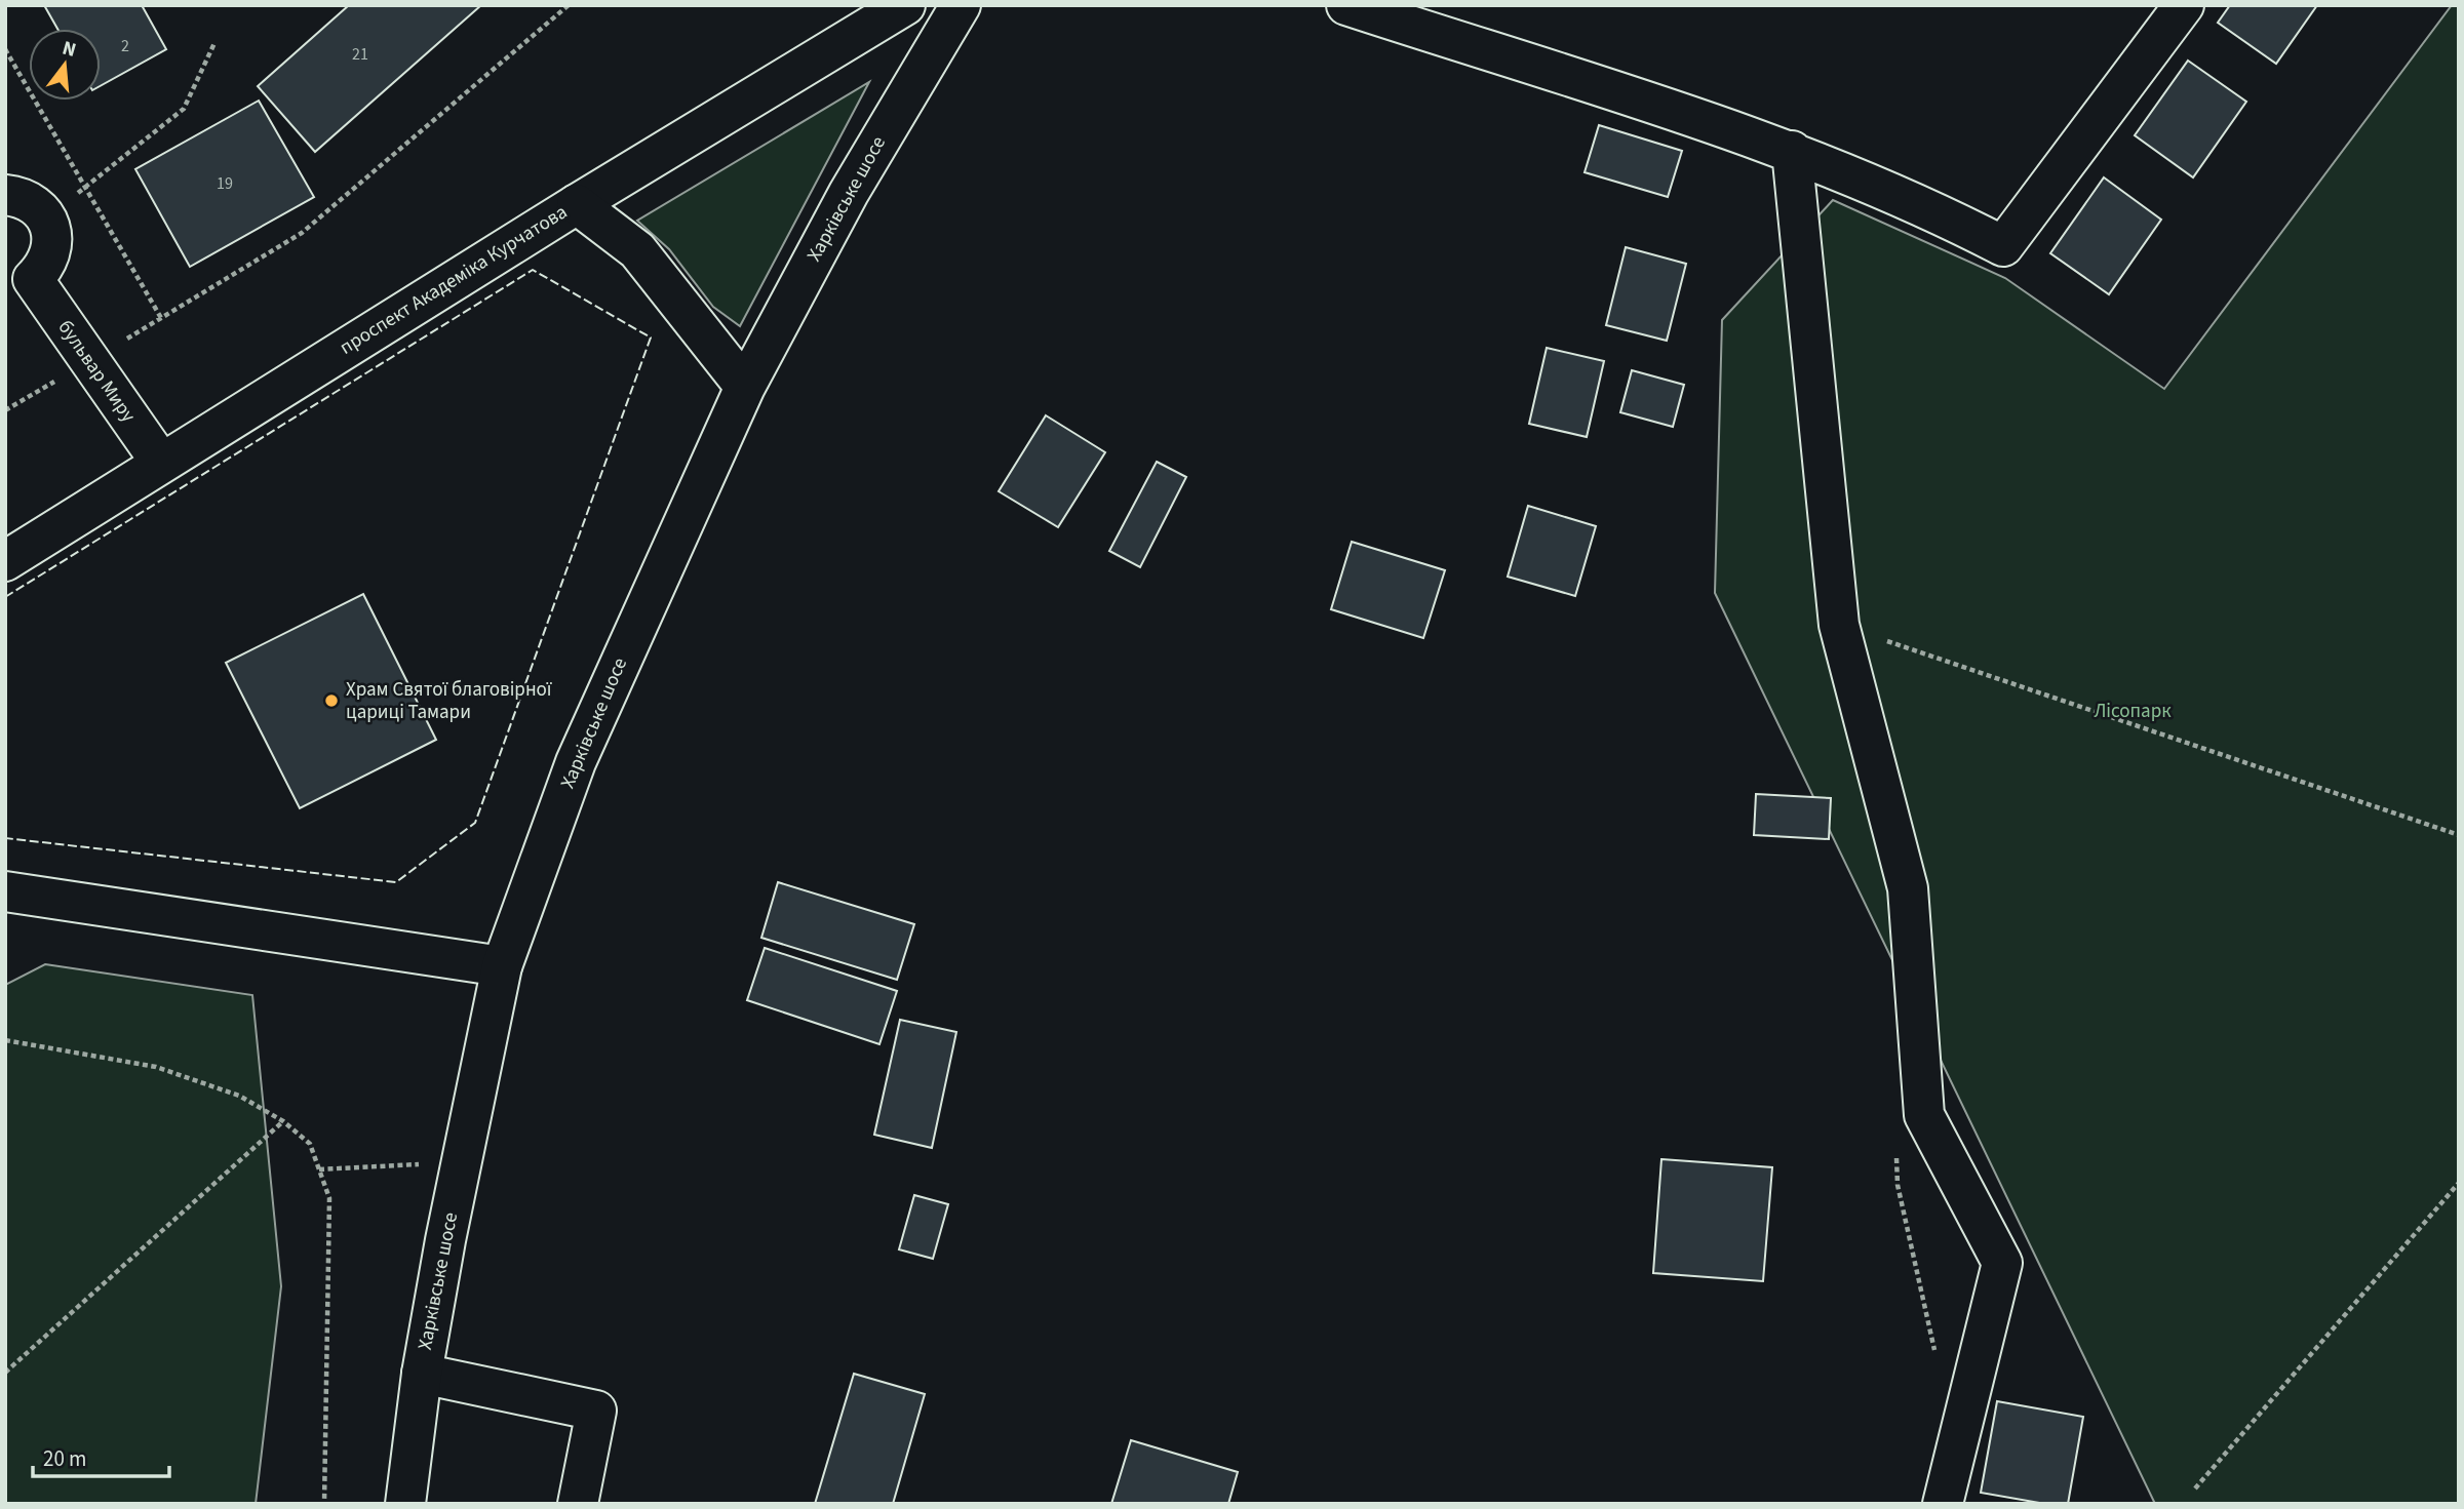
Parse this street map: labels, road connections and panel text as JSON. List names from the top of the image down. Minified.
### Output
{"streets":{"street":["Харківське шосе","проспект Академіка Курчатова","бульвар Миру"]},"crossings":[["проспект Академіка Курчатова","бульвар Миру"]],"parks":["Лісопарк"],"places":["Храм Святої благовірної цариці Тамари"],"house_numbers":["2","21","19"],"scale_bar":"20 m","north":"top"}
